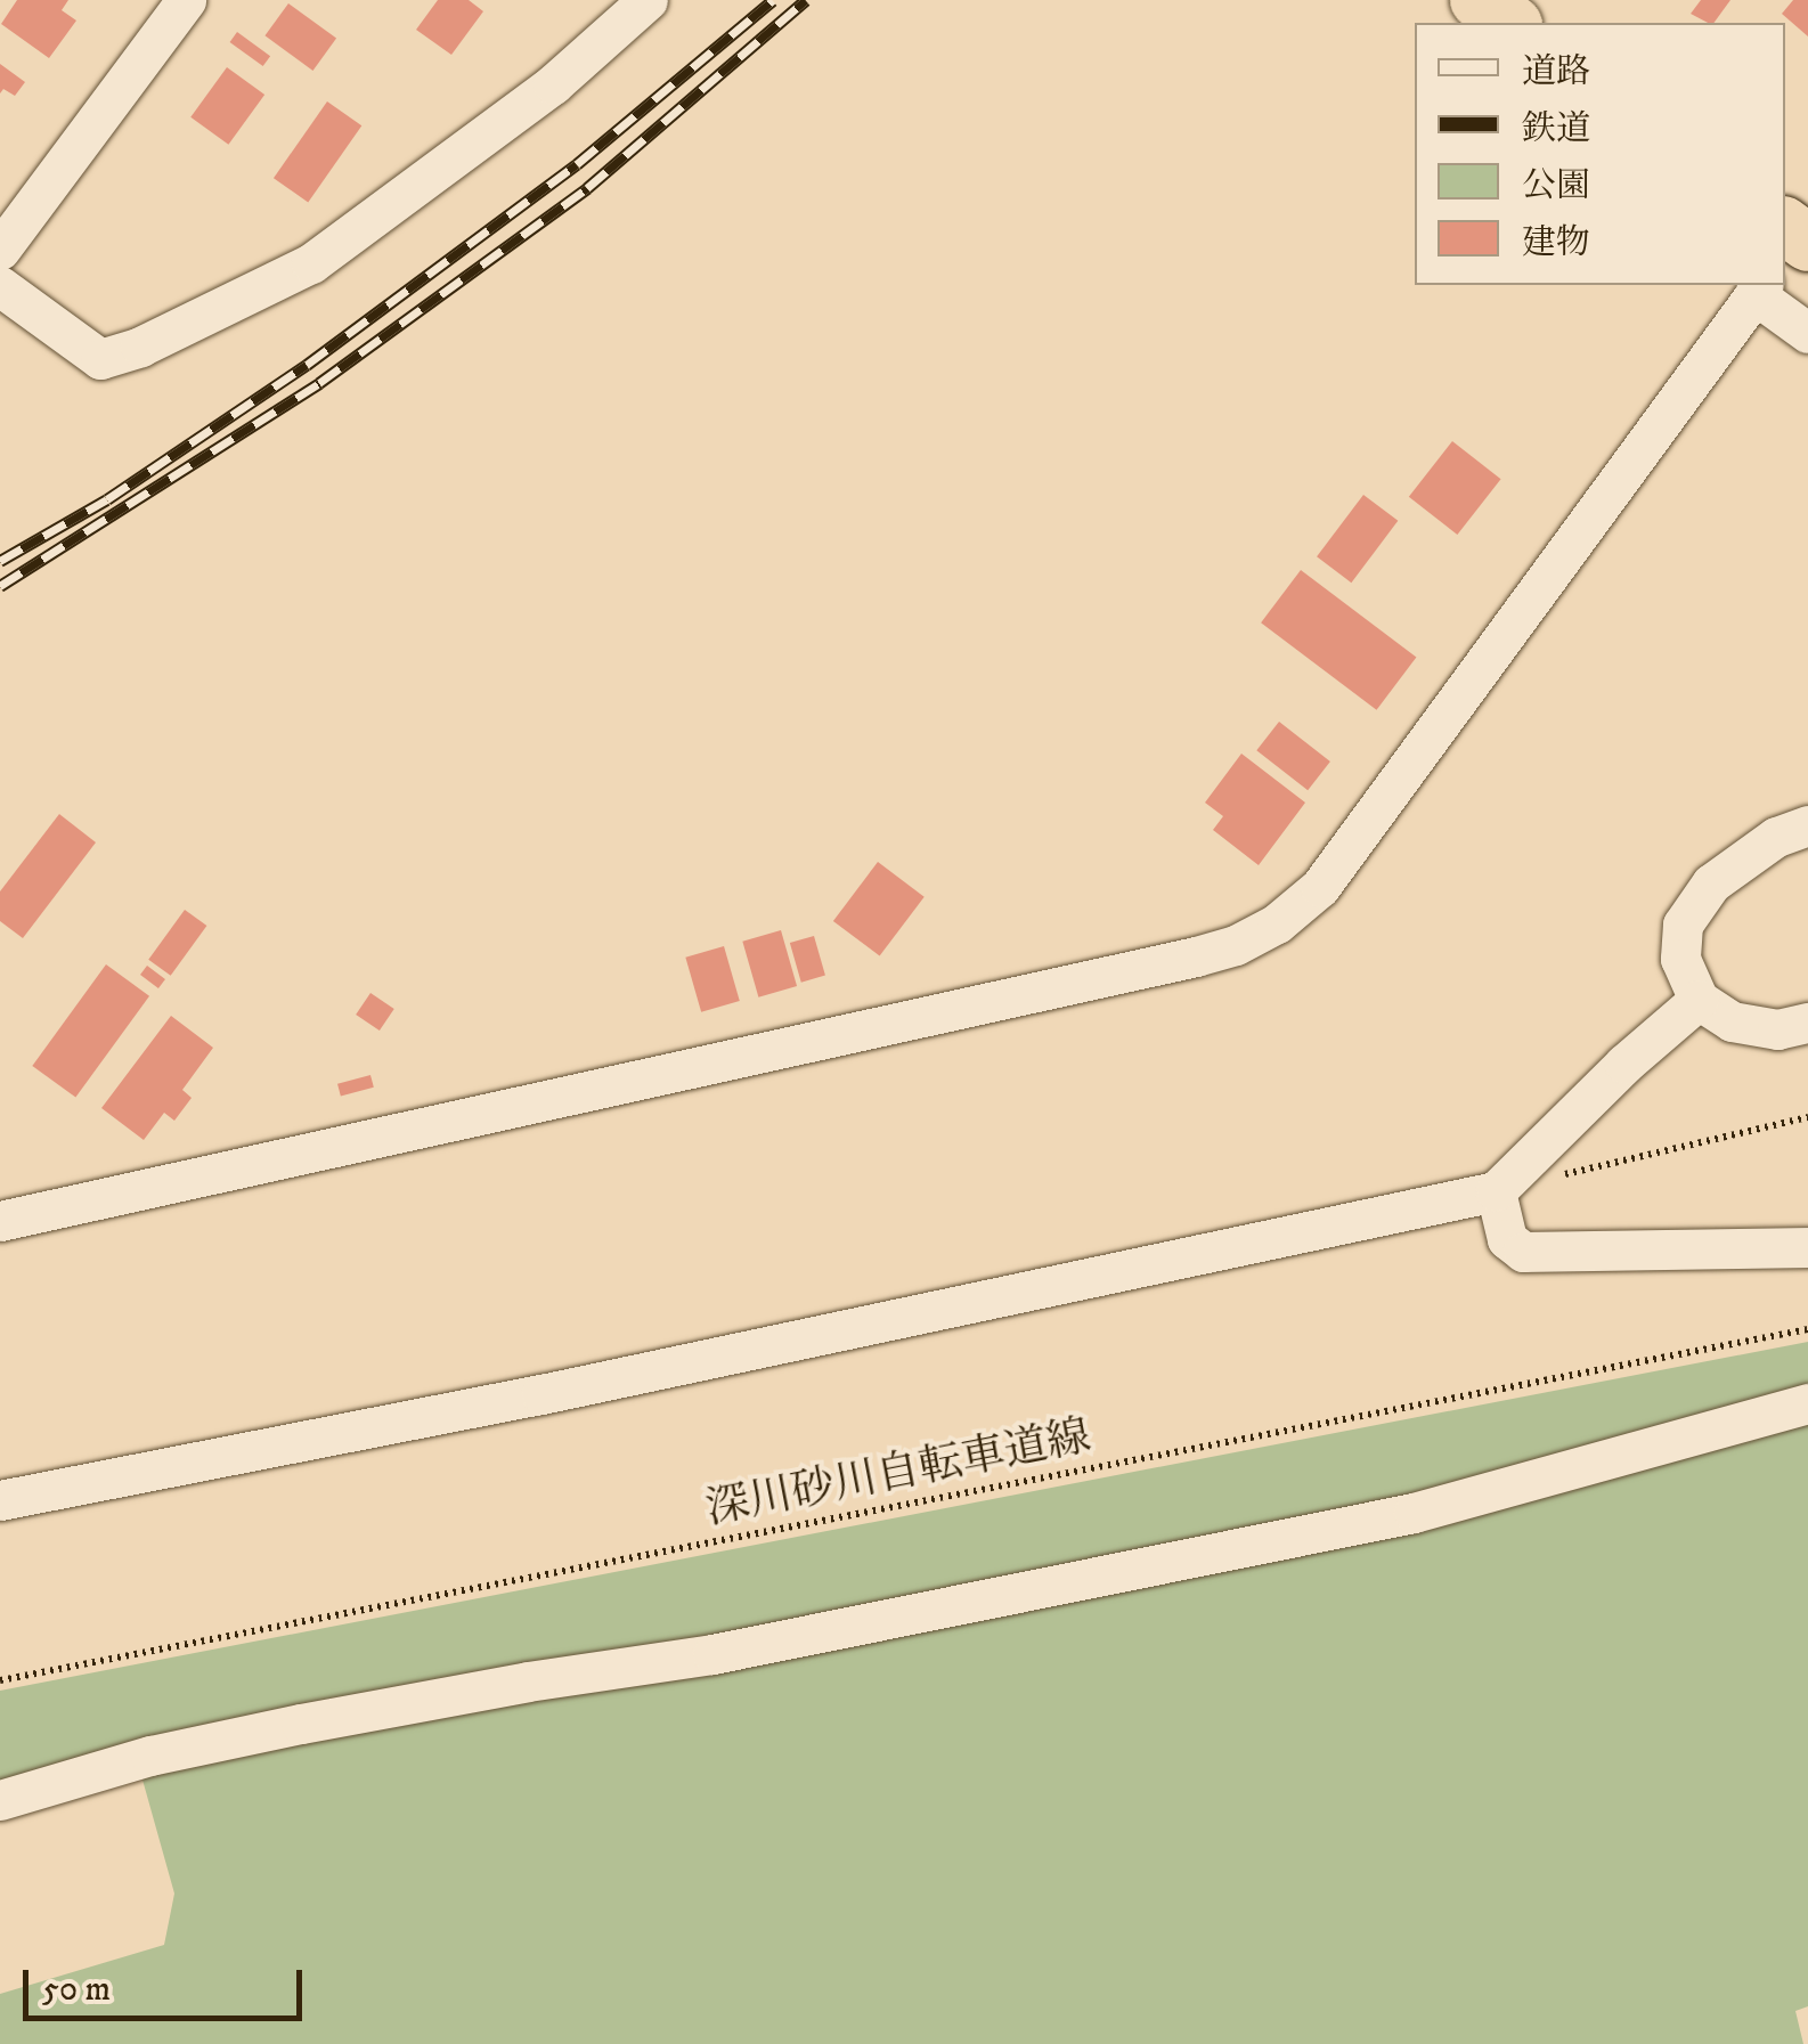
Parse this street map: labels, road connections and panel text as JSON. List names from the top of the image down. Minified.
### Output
{"streets":{"path":["深川砂川自転車道線"]},"legend":["道路","鉄道","公園","建物"],"scale_bar":"50 m"}
